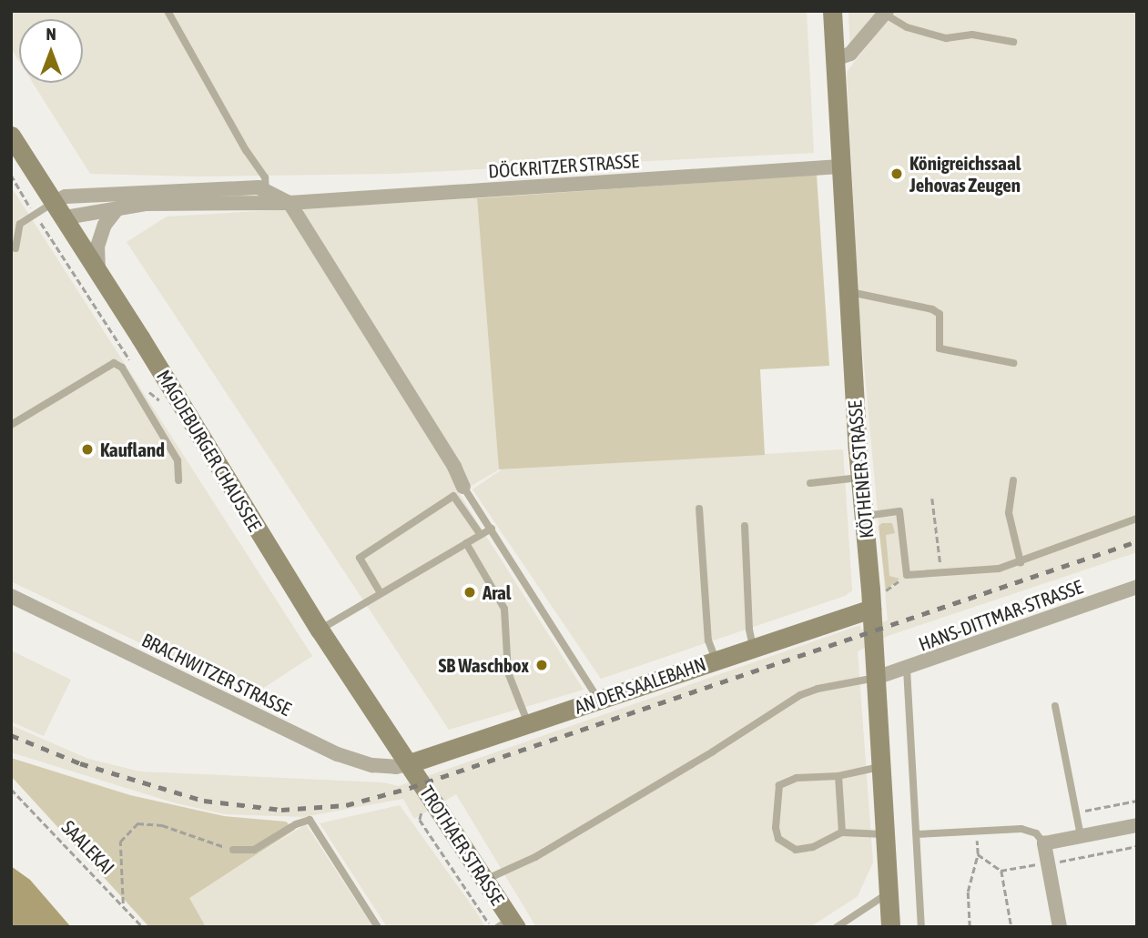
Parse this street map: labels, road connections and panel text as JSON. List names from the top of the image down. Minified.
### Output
{"streets":{"main road":["MAGDEBURGER CHAUSSEE","KÖTHENER STRASSE","AN DER SAALEBAHN","TROTHAER STRASSE"],"street":["DÖCKRITZER STRASSE","HANS-DITTMAR-STRASSE","BRACHWITZER STRASSE"],"path":["SAALEKAI"]},"crossings":[["DÖCKRITZER STRASSE","MAGDEBURGER CHAUSSEE"],["DÖCKRITZER STRASSE","KÖTHENER STRASSE"],["MAGDEBURGER CHAUSSEE","BRACHWITZER STRASSE"],["MAGDEBURGER CHAUSSEE","AN DER SAALEBAHN"],["MAGDEBURGER CHAUSSEE","TROTHAER STRASSE"],["KÖTHENER STRASSE","HANS-DITTMAR-STRASSE"],["KÖTHENER STRASSE","AN DER SAALEBAHN"],["BRACHWITZER STRASSE","AN DER SAALEBAHN"],["BRACHWITZER STRASSE","TROTHAER STRASSE"],["AN DER SAALEBAHN","TROTHAER STRASSE"]],"places":["Königreichssaal Jehovas Zeugen","Kaufland","Aral","SB Waschbox"],"north":"top"}
